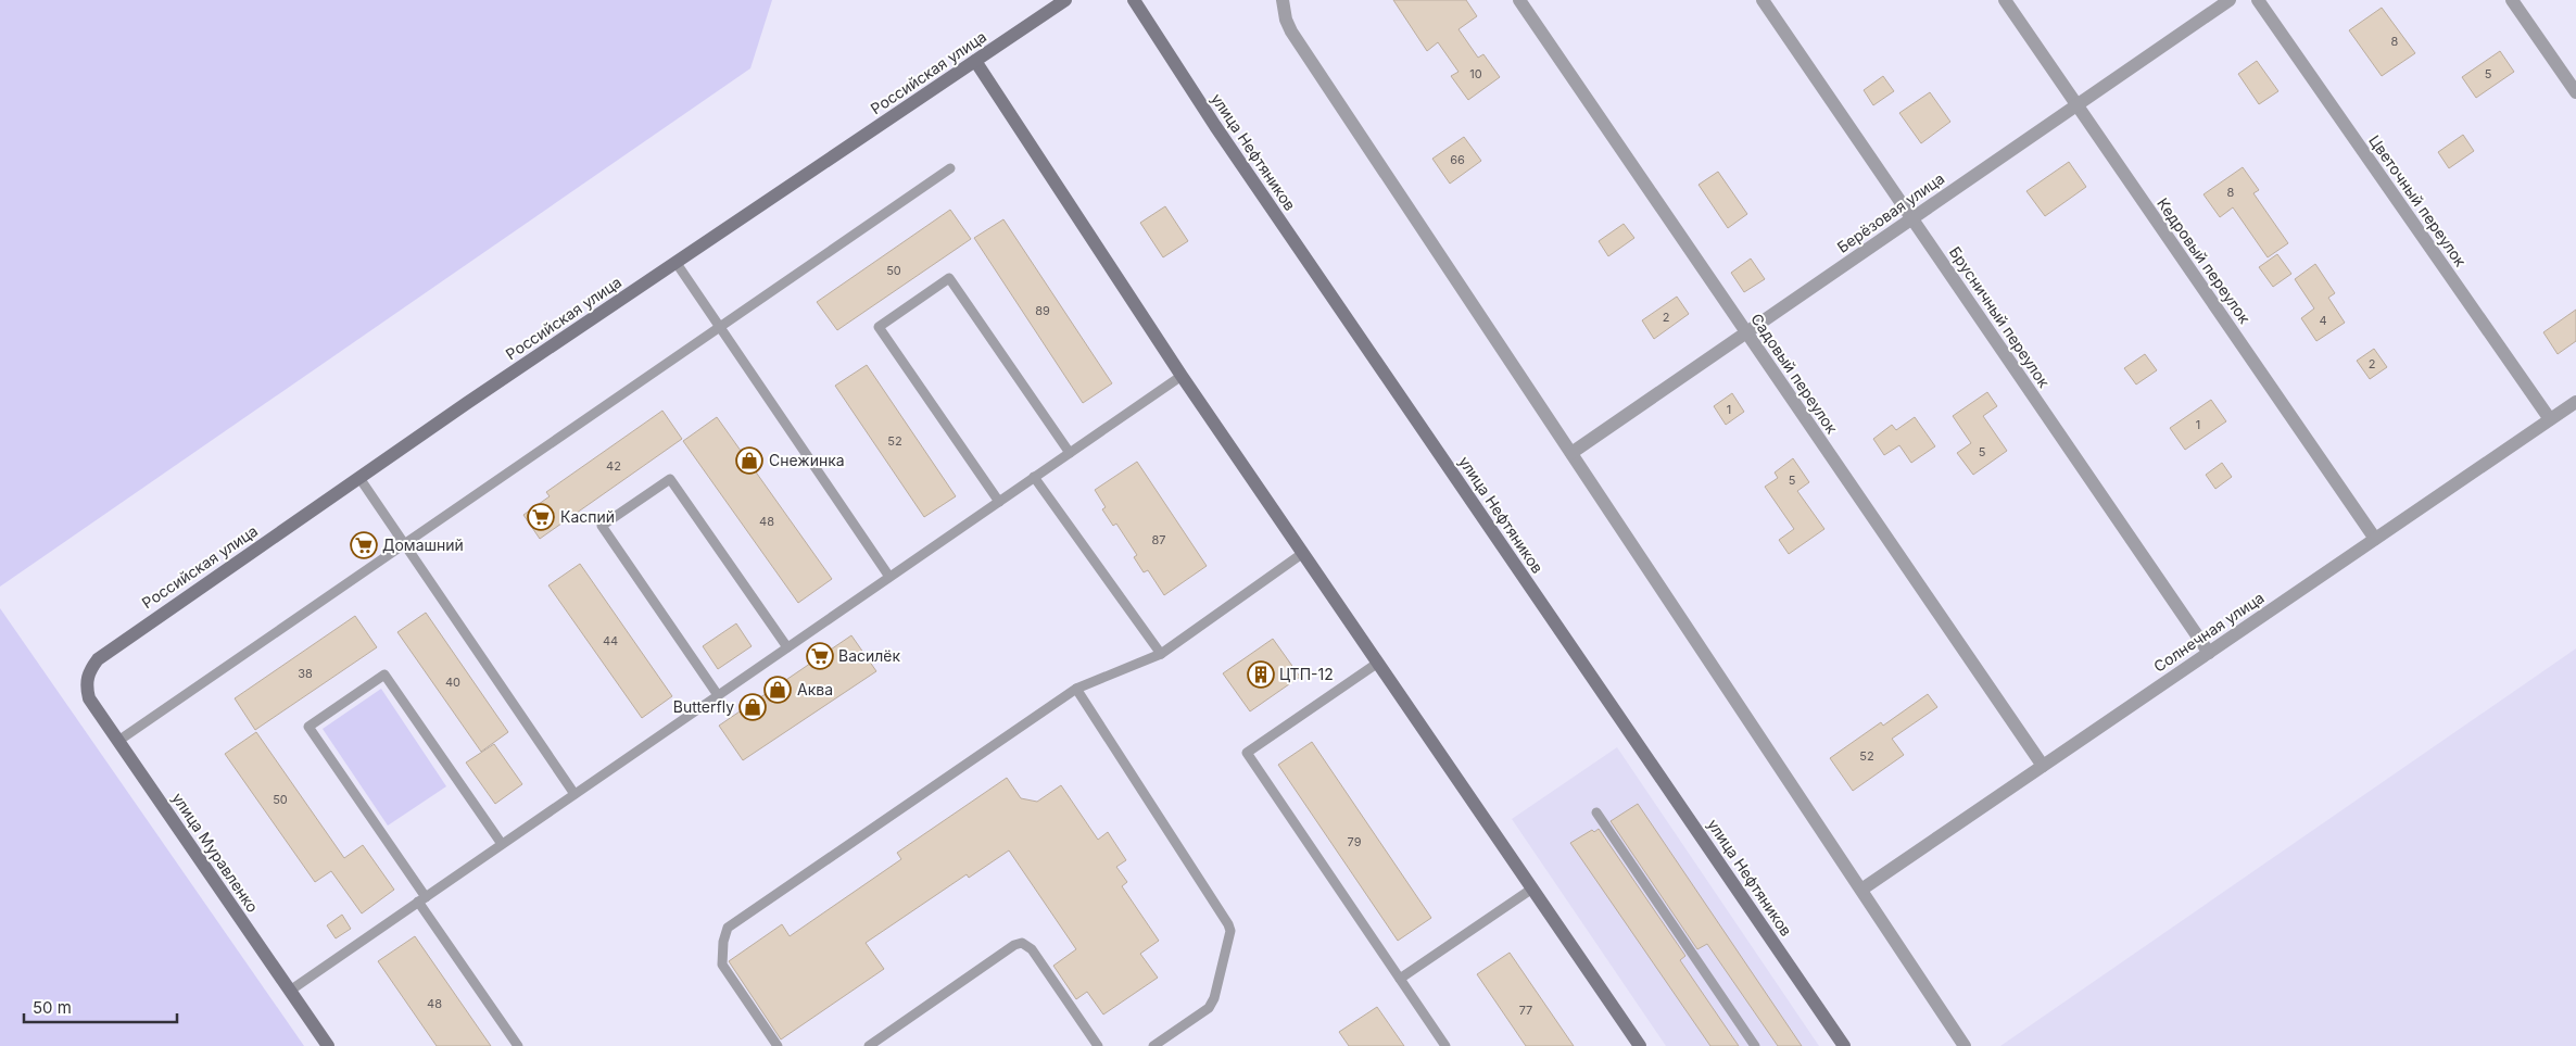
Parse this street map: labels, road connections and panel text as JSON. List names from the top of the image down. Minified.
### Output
{"streets":{"main road":["Российская улица","улица Нефтяников","улица Муравленко"],"street":["Цветочный переулок","Берёзовая улица","Кедровый переулок","Брусничный переулок","Садовый переулок","Солнечная улица"]},"crossings":[["Российская улица","улица Муравленко"],["Цветочный переулок","Солнечная улица"],["Берёзовая улица","Кедровый переулок"],["Берёзовая улица","Брусничный переулок"],["Берёзовая улица","Садовый переулок"],["Кедровый переулок","Солнечная улица"],["Брусничный переулок","Солнечная улица"],["Садовый переулок","Солнечная улица"]],"places":{"shop":["Снежинка","Аква","Butterfly"],"supermarket":["Каспий","Домашний","Василёк"],"building":["ЦТП-12"]},"house_numbers":["8","10","5","66","8","50","89","2","4","2","1","1","52","5","42","5","48","87","44","38","40","52","50","79","48","77"],"scale_bar":"50 m"}
